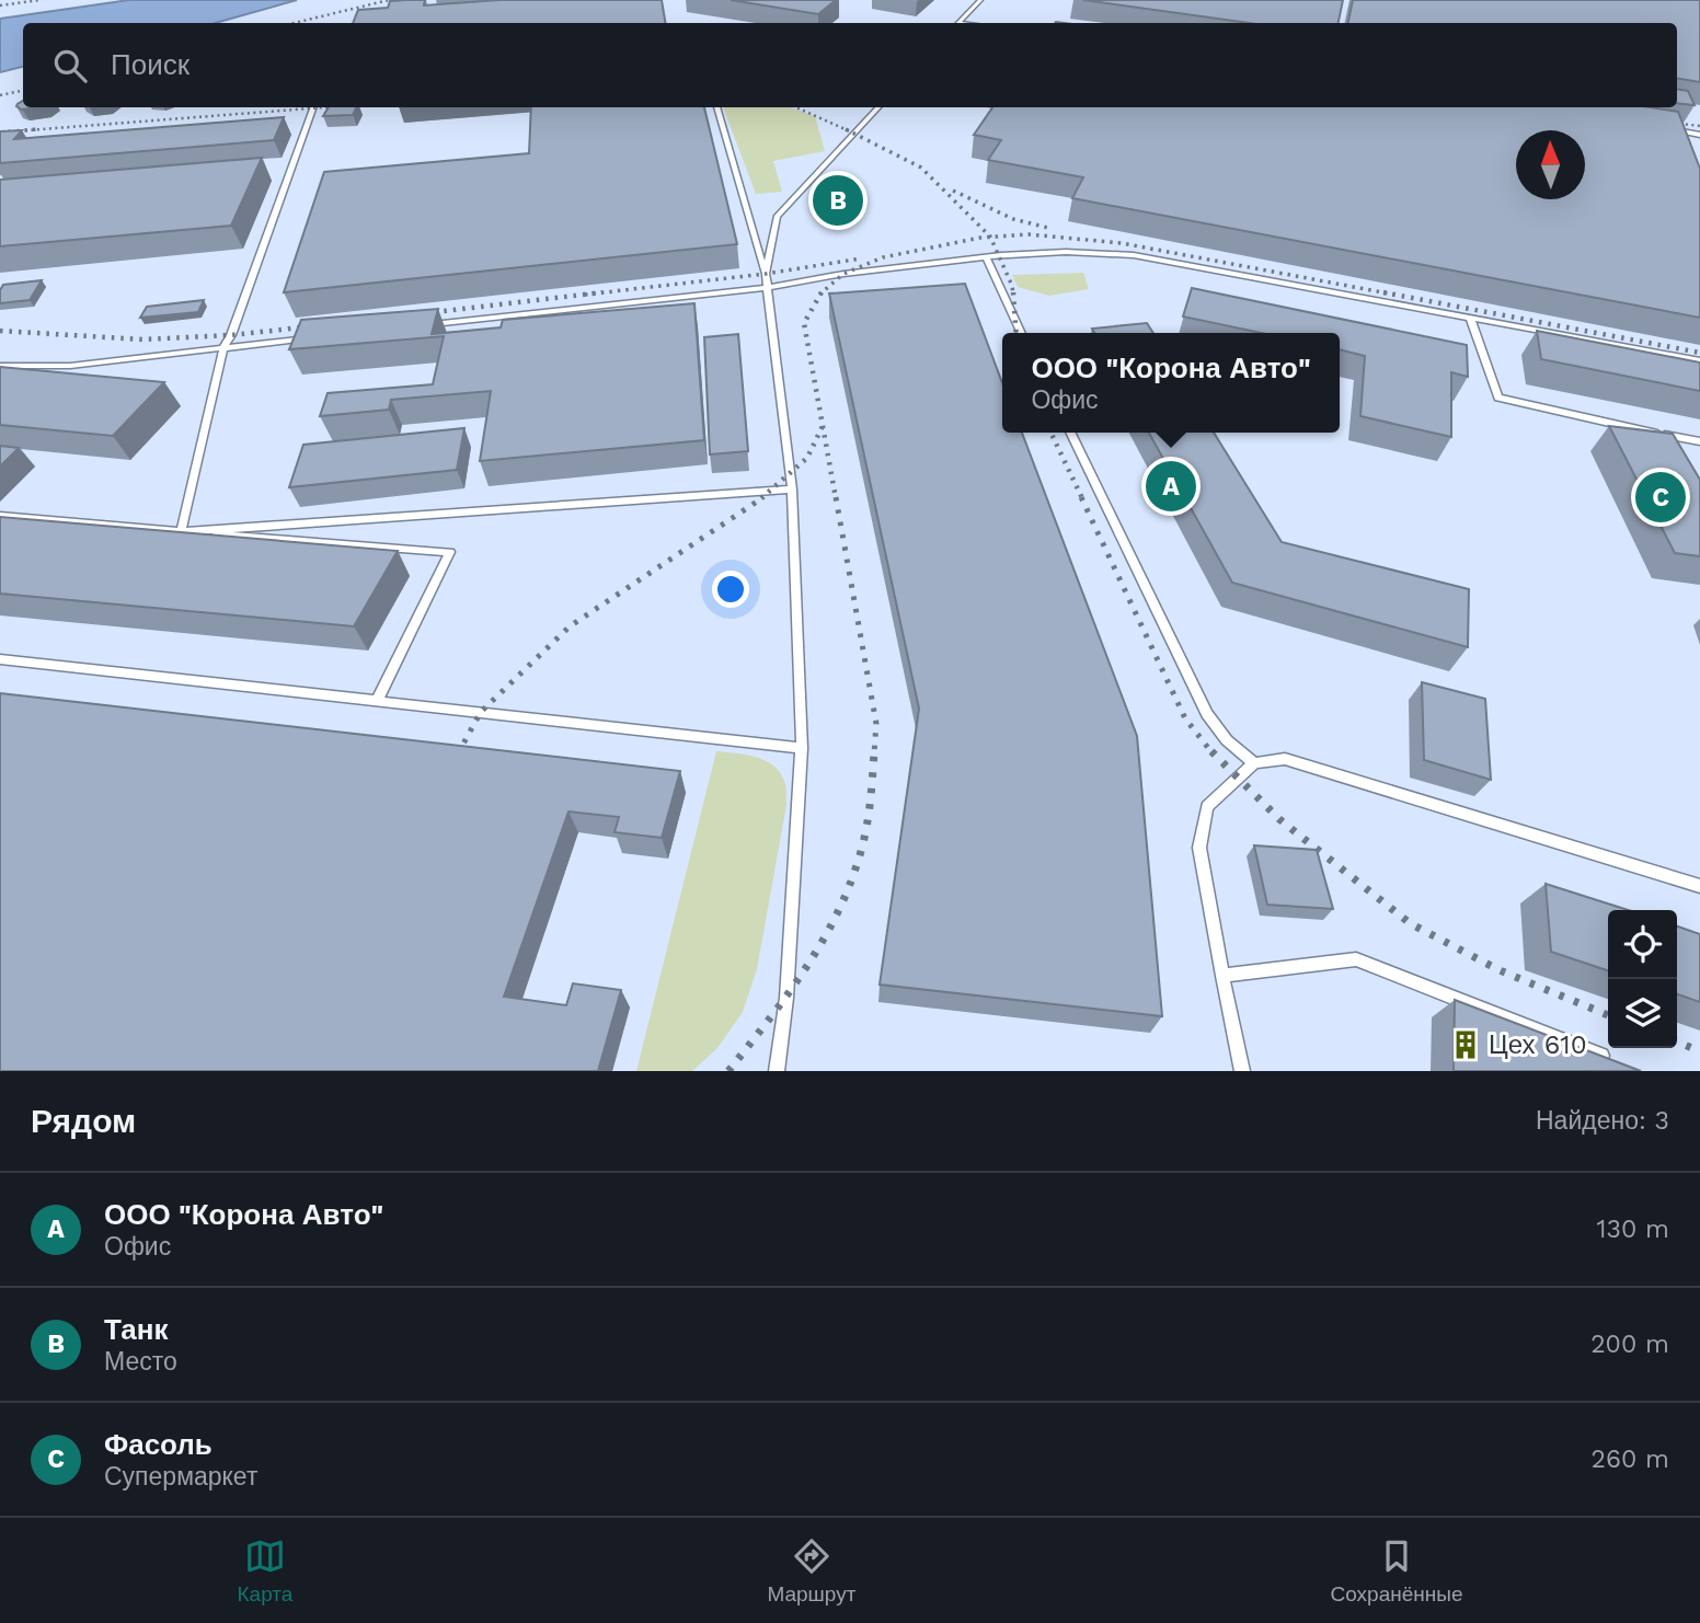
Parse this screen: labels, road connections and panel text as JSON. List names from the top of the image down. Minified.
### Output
{"places":{"building":["Цех 610"]},"north":"top","page":{"search":"Поиск","pins":["B","A","C"],"popup":["ООО \"Корона Авто\"","Офис"],"heading":["Рядом","Найдено: 3"],"list":[{"mark":"A","name":"ООО \"Корона Авто\"","note":"Офис","value":"130 m"},{"mark":"B","name":"Танк","note":"Место","value":"200 m"},{"mark":"C","name":"Фасоль","note":"Супермаркет","value":"260 m"}],"nav":["Карта","Маршрут","Сохранённые"]}}
